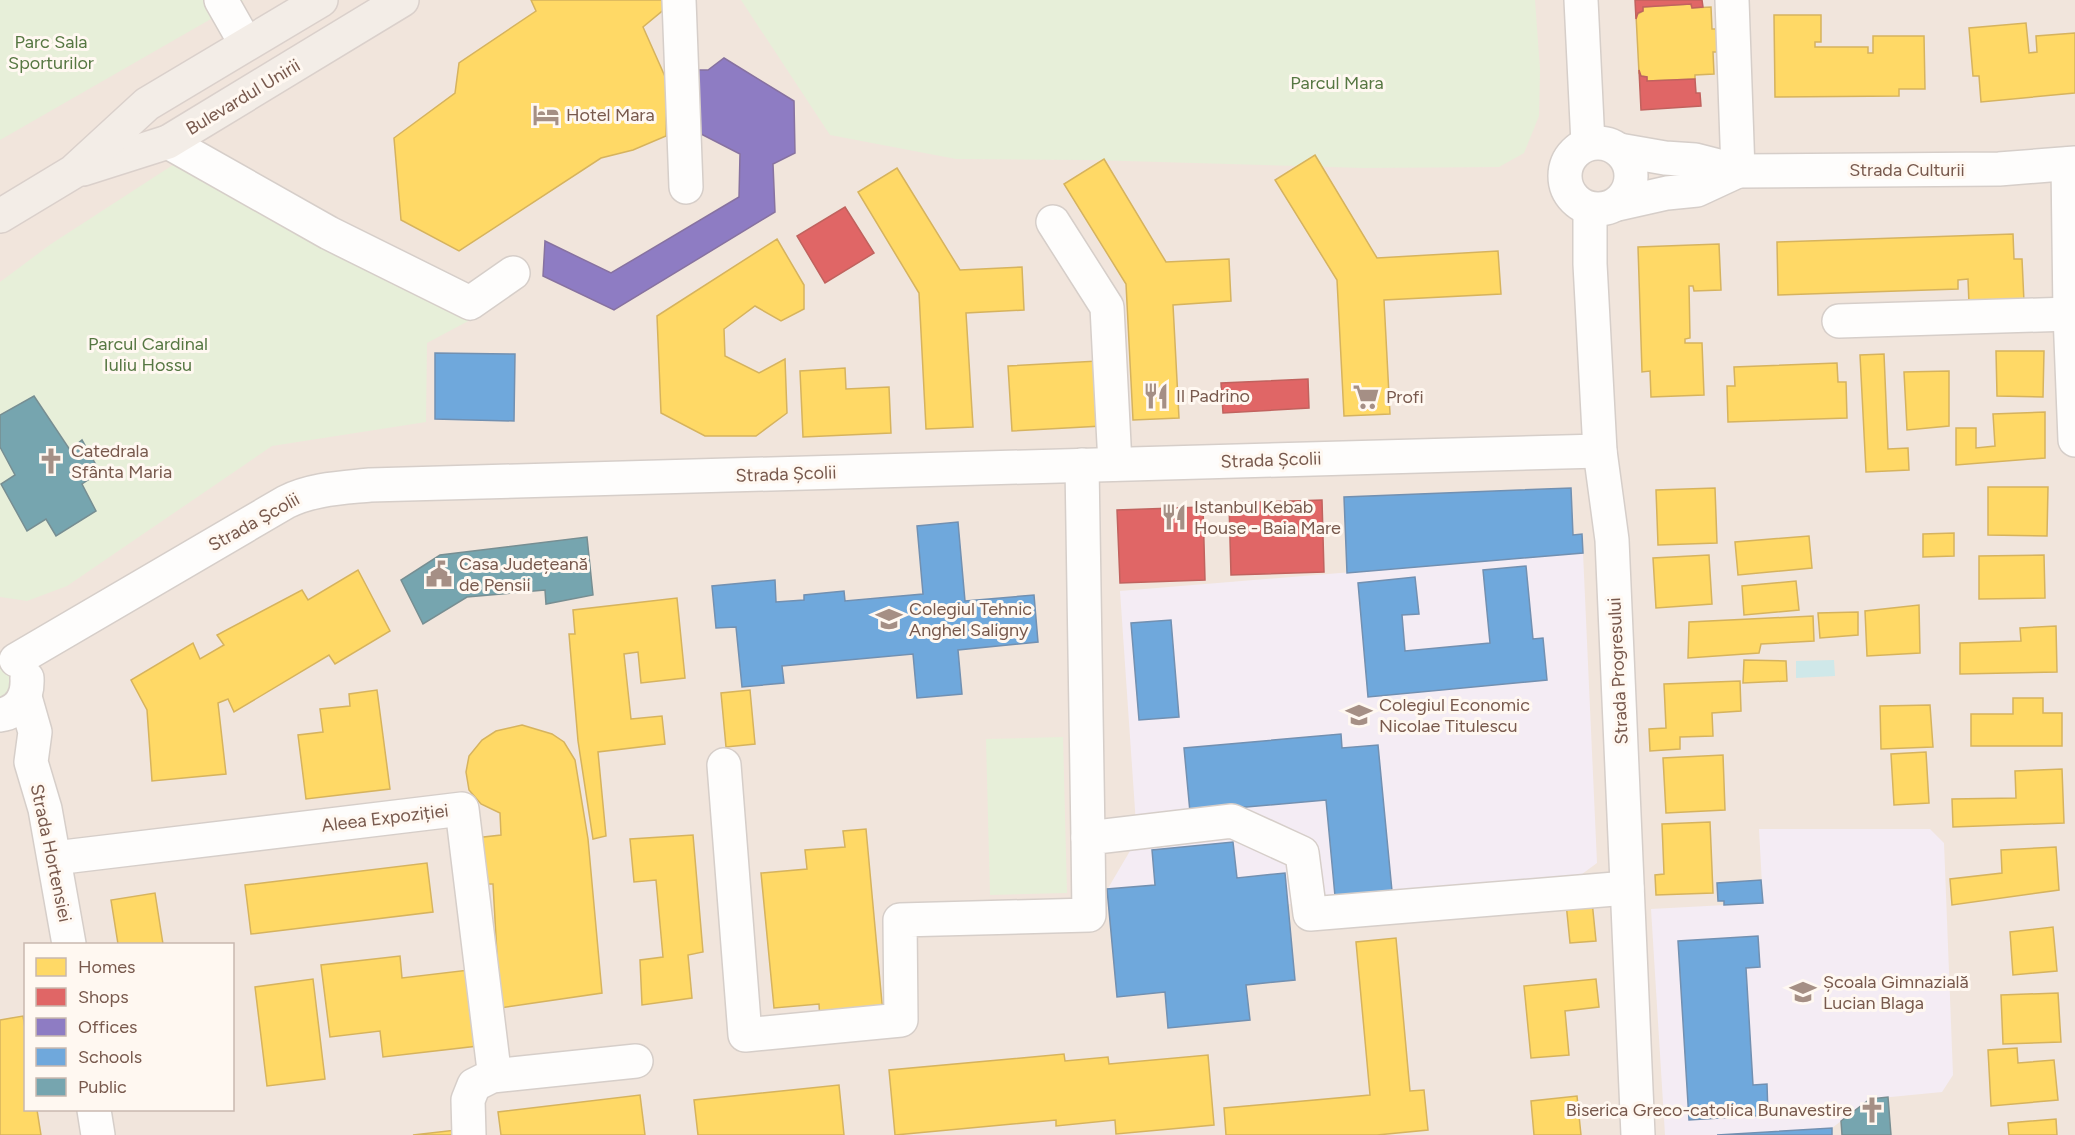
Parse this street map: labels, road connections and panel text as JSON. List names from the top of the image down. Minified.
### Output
{"streets":{"main road":["Bulevardul Unirii"],"street":["Strada Culturii","Strada Școlii","Strada Progresului","Aleea Expoziției","Strada Hortensiei"]},"crossings":[["Strada Culturii","Strada Progresului"],["Strada Școlii","Strada Progresului"],["Strada Școlii","Strada Hortensiei"],["Aleea Expoziției","Strada Hortensiei"]],"parks":["Parc Sala Sporturilor","Parcul Mara","Parcul Cardinal Iuliu Hossu"],"places":{"hotel":["Hotel Mara"],"restaurant":["Il Padrino","Istanbul Kebab House - Baia Mare"],"supermarket":["Profi"],"church":["Catedrala Sfânta Maria","Biserica Greco-catolica Bunavestire"],"public building":["Casa Județeană de Pensii"],"school or university":["Colegiul Tehnic Anghel Saligny","Colegiul Economic Nicolae Titulescu","Școala Gimnazială Lucian Blaga"]},"legend":["Homes","Shops","Offices","Schools","Public"]}
